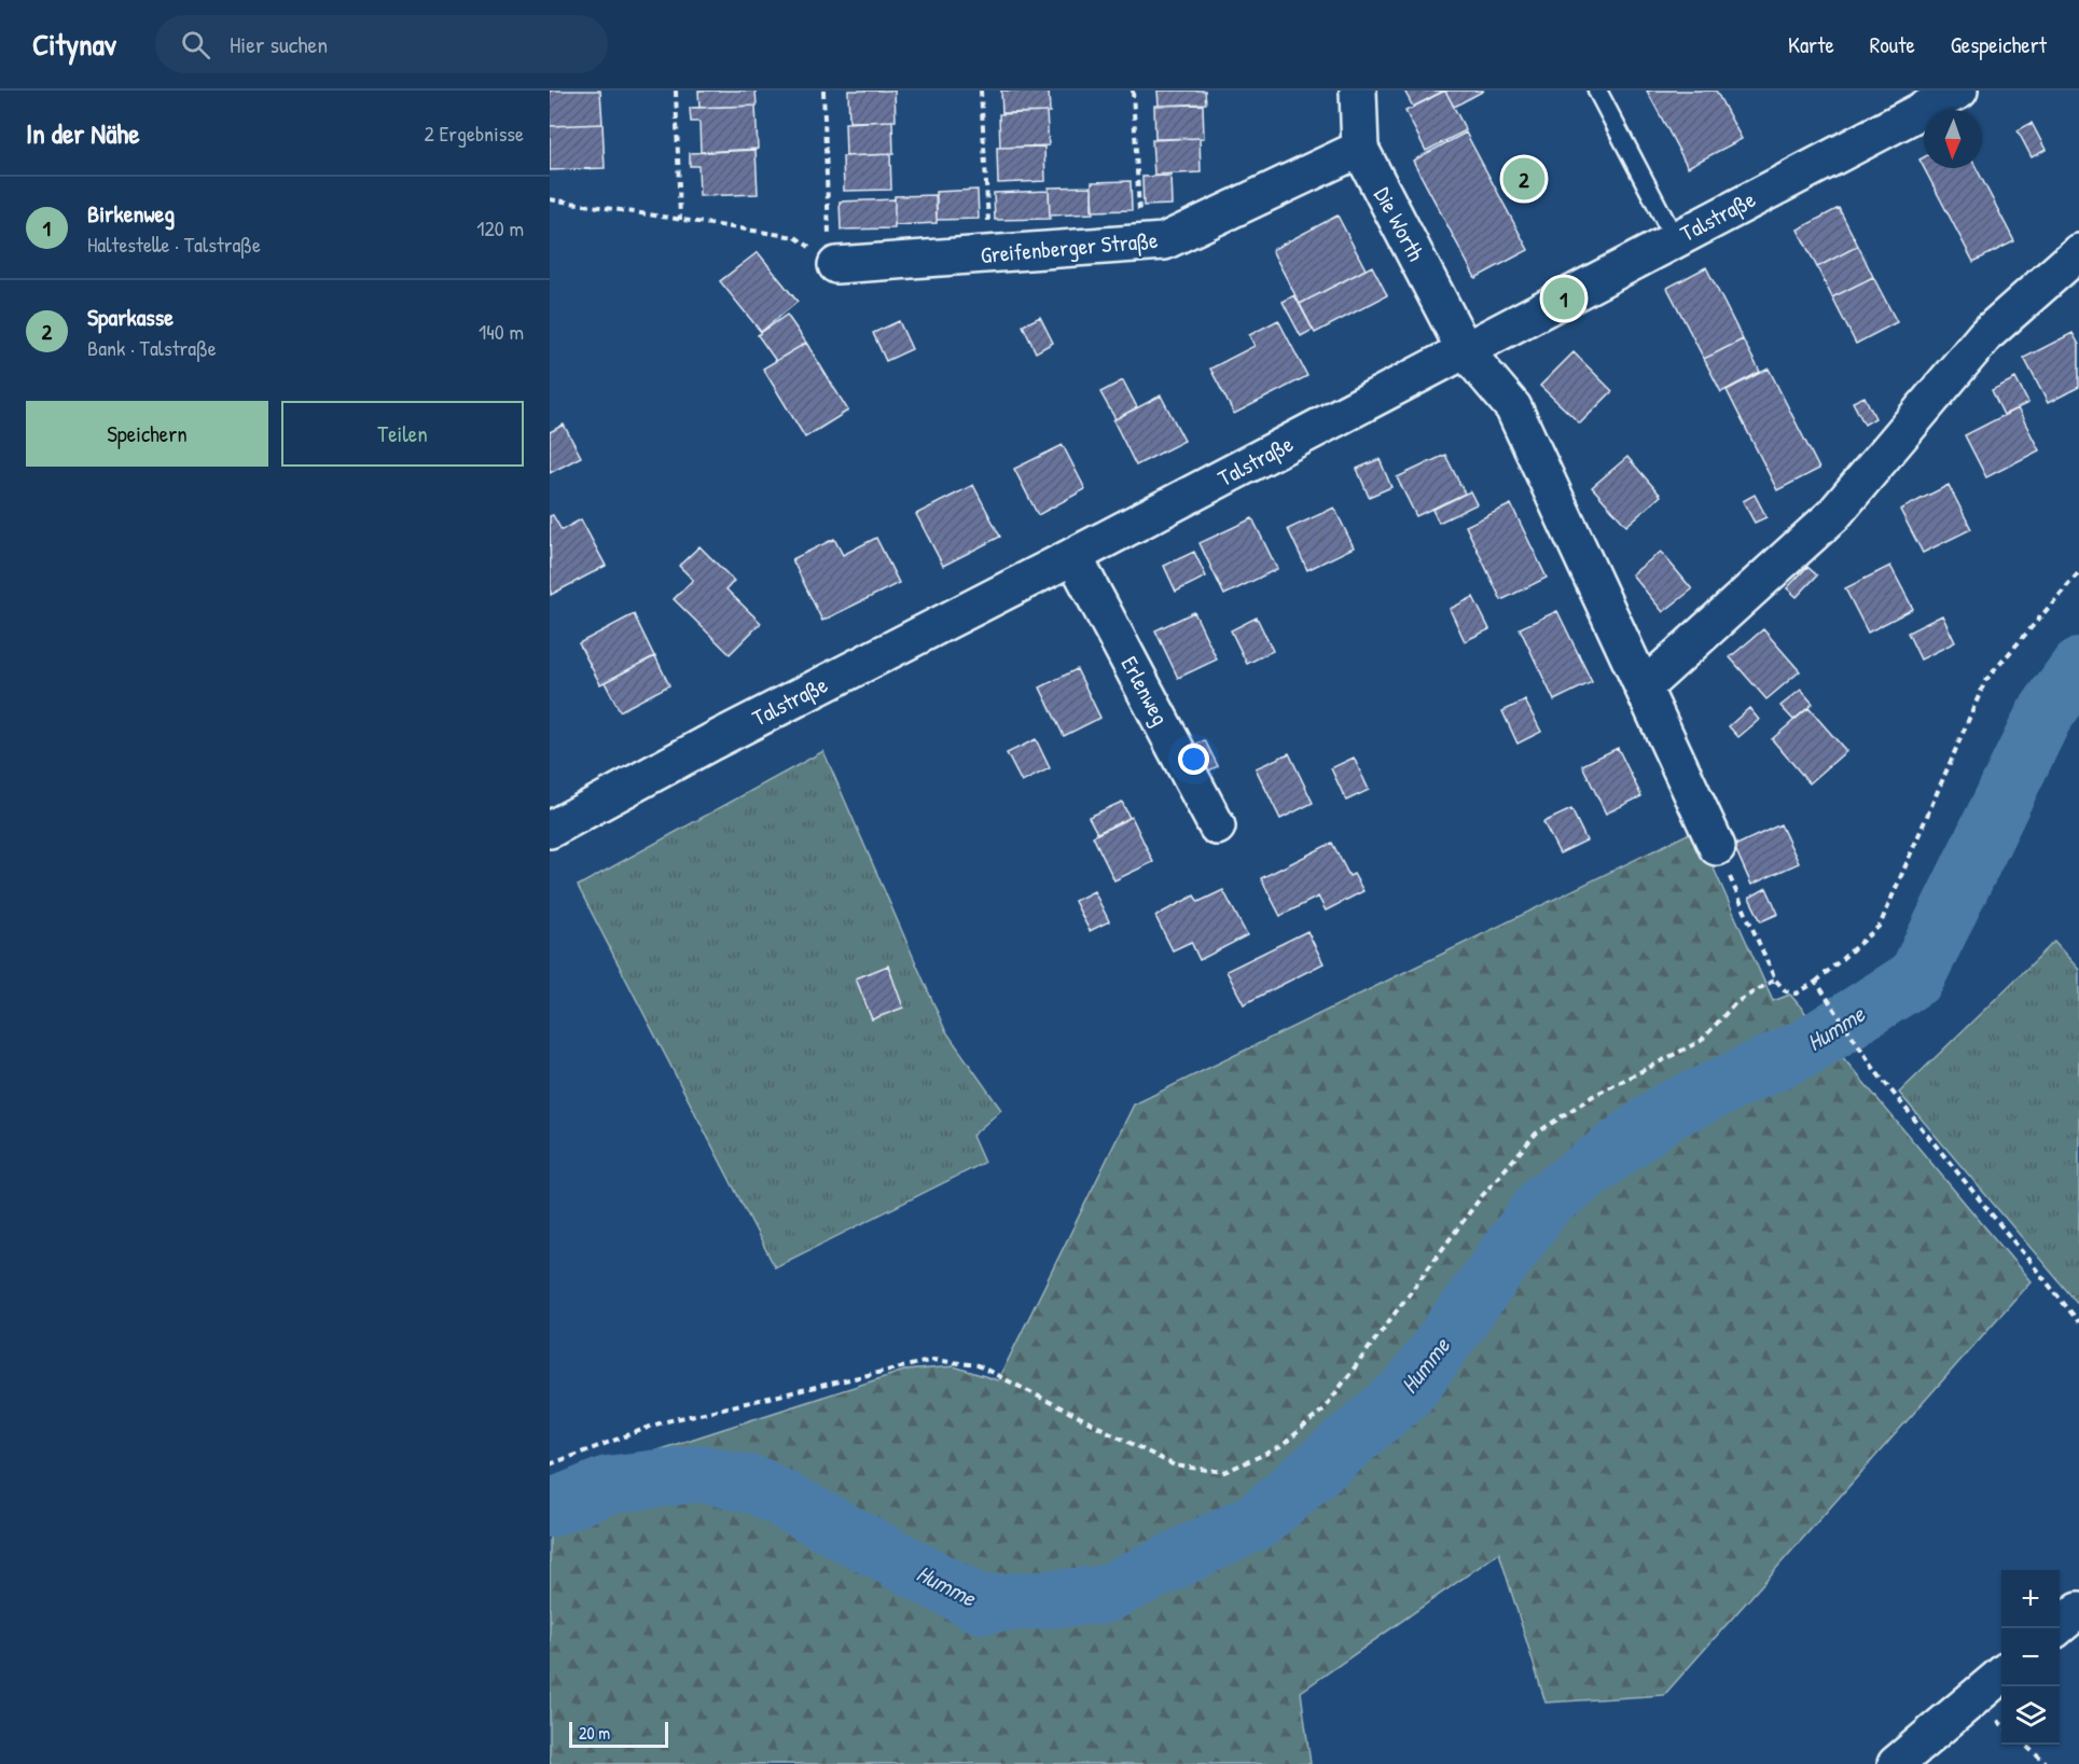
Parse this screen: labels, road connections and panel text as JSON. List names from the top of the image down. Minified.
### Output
{"streets":{"street":["Talstraße","Die Worth","Greifenberger Straße","Erlenweg"]},"crossings":[["Talstraße","Die Worth"],["Talstraße","Erlenweg"],["Die Worth","Greifenberger Straße"]],"water":["Humme"],"scale_bar":"20 m","north":"bottom","page":{"header":"Citynav","search":"Hier suchen","nav":["Karte","Route","Gespeichert"],"heading":["In der Nähe","2 Ergebnisse"],"pins":["2","1"],"list":[{"mark":"1","name":"Birkenweg","note":"Haltestelle · Talstraße","value":"120 m"},{"mark":"2","name":"Sparkasse","note":"Bank · Talstraße","value":"140 m"}],"buttons":["Speichern","Teilen"],"map_buttons":["+","−"],"scale":"20 m"}}
